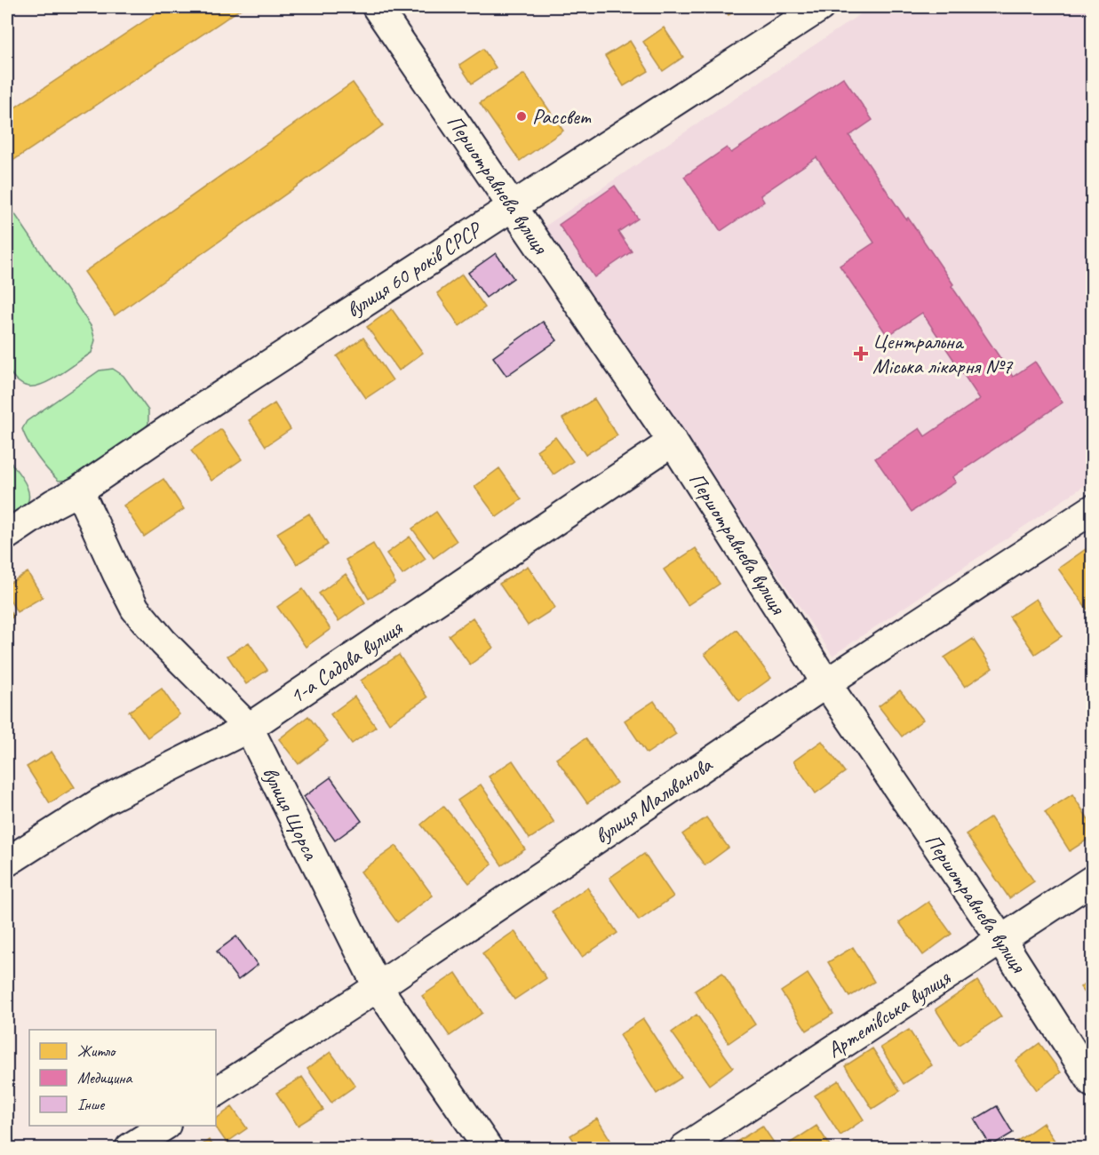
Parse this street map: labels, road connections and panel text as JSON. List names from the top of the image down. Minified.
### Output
{"streets":{"street":["Першотравнева вулиця","вулиця 60 років СРСР","1-а Садова вулиця","вулиця Мальванова","вулиця Щорса","Артемівська вулиця"]},"crossings":[["Першотравнева вулиця","вулиця 60 років СРСР"],["Першотравнева вулиця","1-а Садова вулиця"],["Першотравнева вулиця","вулиця Мальванова"],["Першотравнева вулиця","Артемівська вулиця"],["вулиця 60 років СРСР","вулиця Щорса"],["1-а Садова вулиця","вулиця Щорса"],["вулиця Мальванова","вулиця Щорса"]],"places":{"other":["Рассвет"],"health":["Центральна Міська лікарня №7"]},"legend":["Житло","Медицина","Інше"]}
